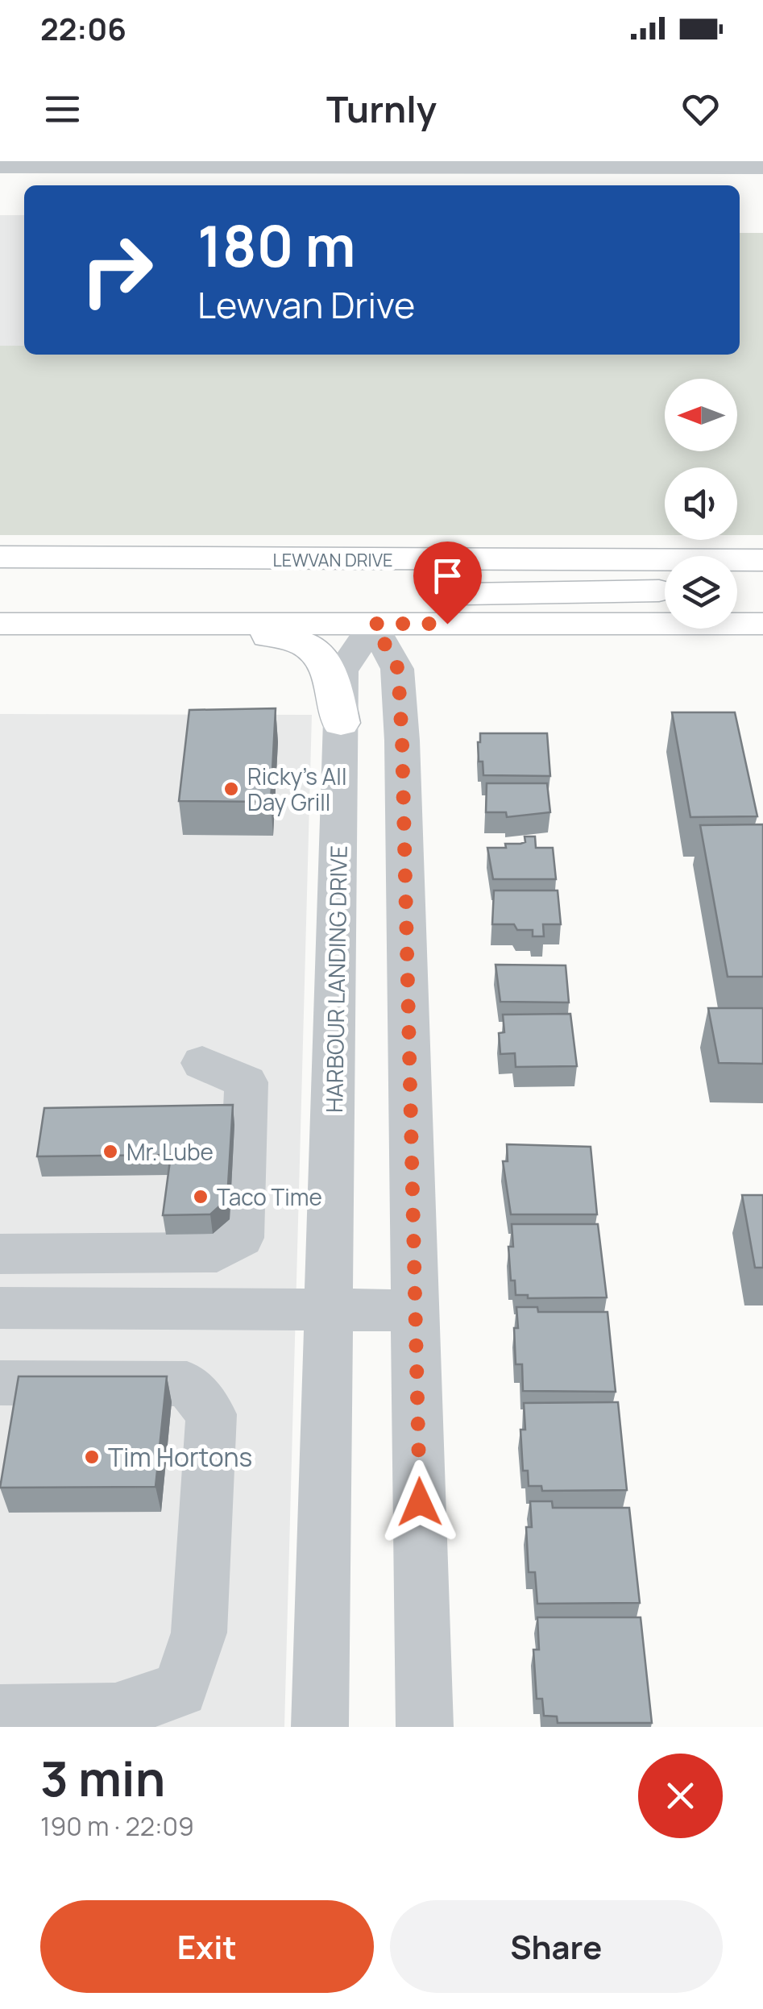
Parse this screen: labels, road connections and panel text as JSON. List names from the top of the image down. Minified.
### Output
{"streets":{"main road":["LEWVAN DRIVE"],"street":["HARBOUR LANDING DRIVE"]},"places":["Ricky's All Day Grill","Mr. Lube","Taco Time","Tim Hortons"],"north":"left","page":{"status":"22:06","header":"Turnly","turn":["180 m","Lewvan Drive"],"heading":["3 min","190 m · 22:09"],"buttons":["Exit","Share"]}}
